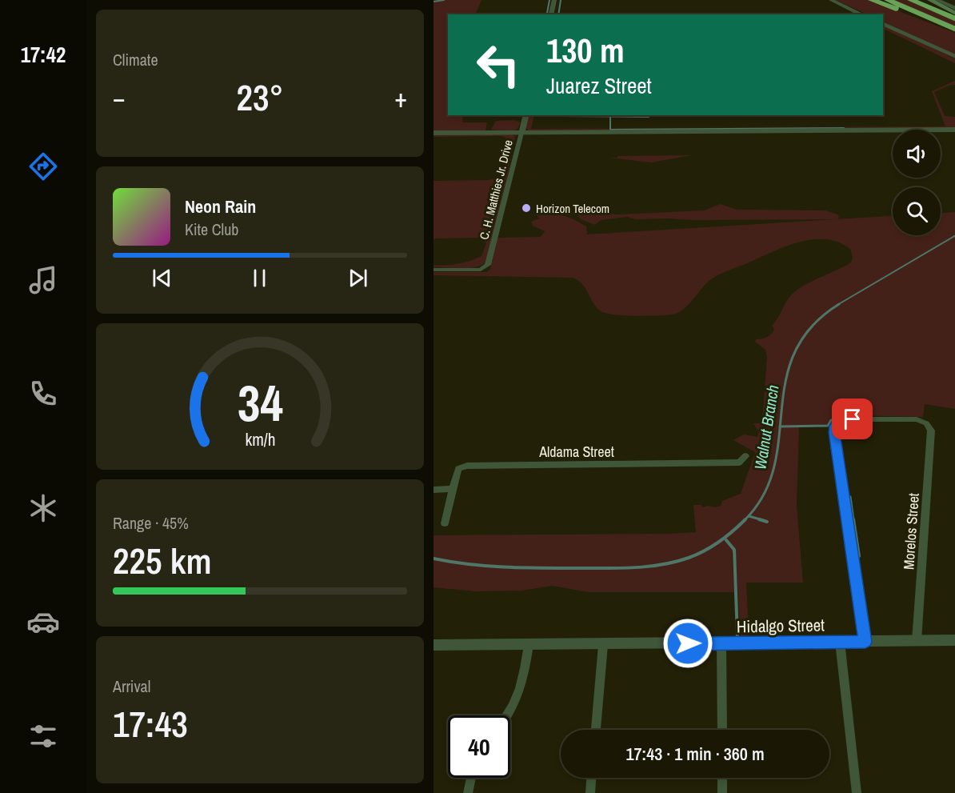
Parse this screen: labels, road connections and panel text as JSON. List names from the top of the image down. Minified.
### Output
{"streets":{"street":["C. H. Matthies Jr. Drive","Aldama Street","Morelos Street","Hidalgo Street"]},"crossings":[["Morelos Street","Hidalgo Street"]],"water":["Walnut Branch"],"places":["Horizon Telecom"],"page":{"tabs":"17:42","tile":["Climate",["Range · 45%","225 km"],["Arrival","17:43"]],"turn":["130 m","Juarez Street"],"heat":["−","23°","+"],"song":["Neon Rain","Kite Club"],"limit":"40","trip":"17:43 · 1 min · 360 m","gauge":["34","km/h"]}}
